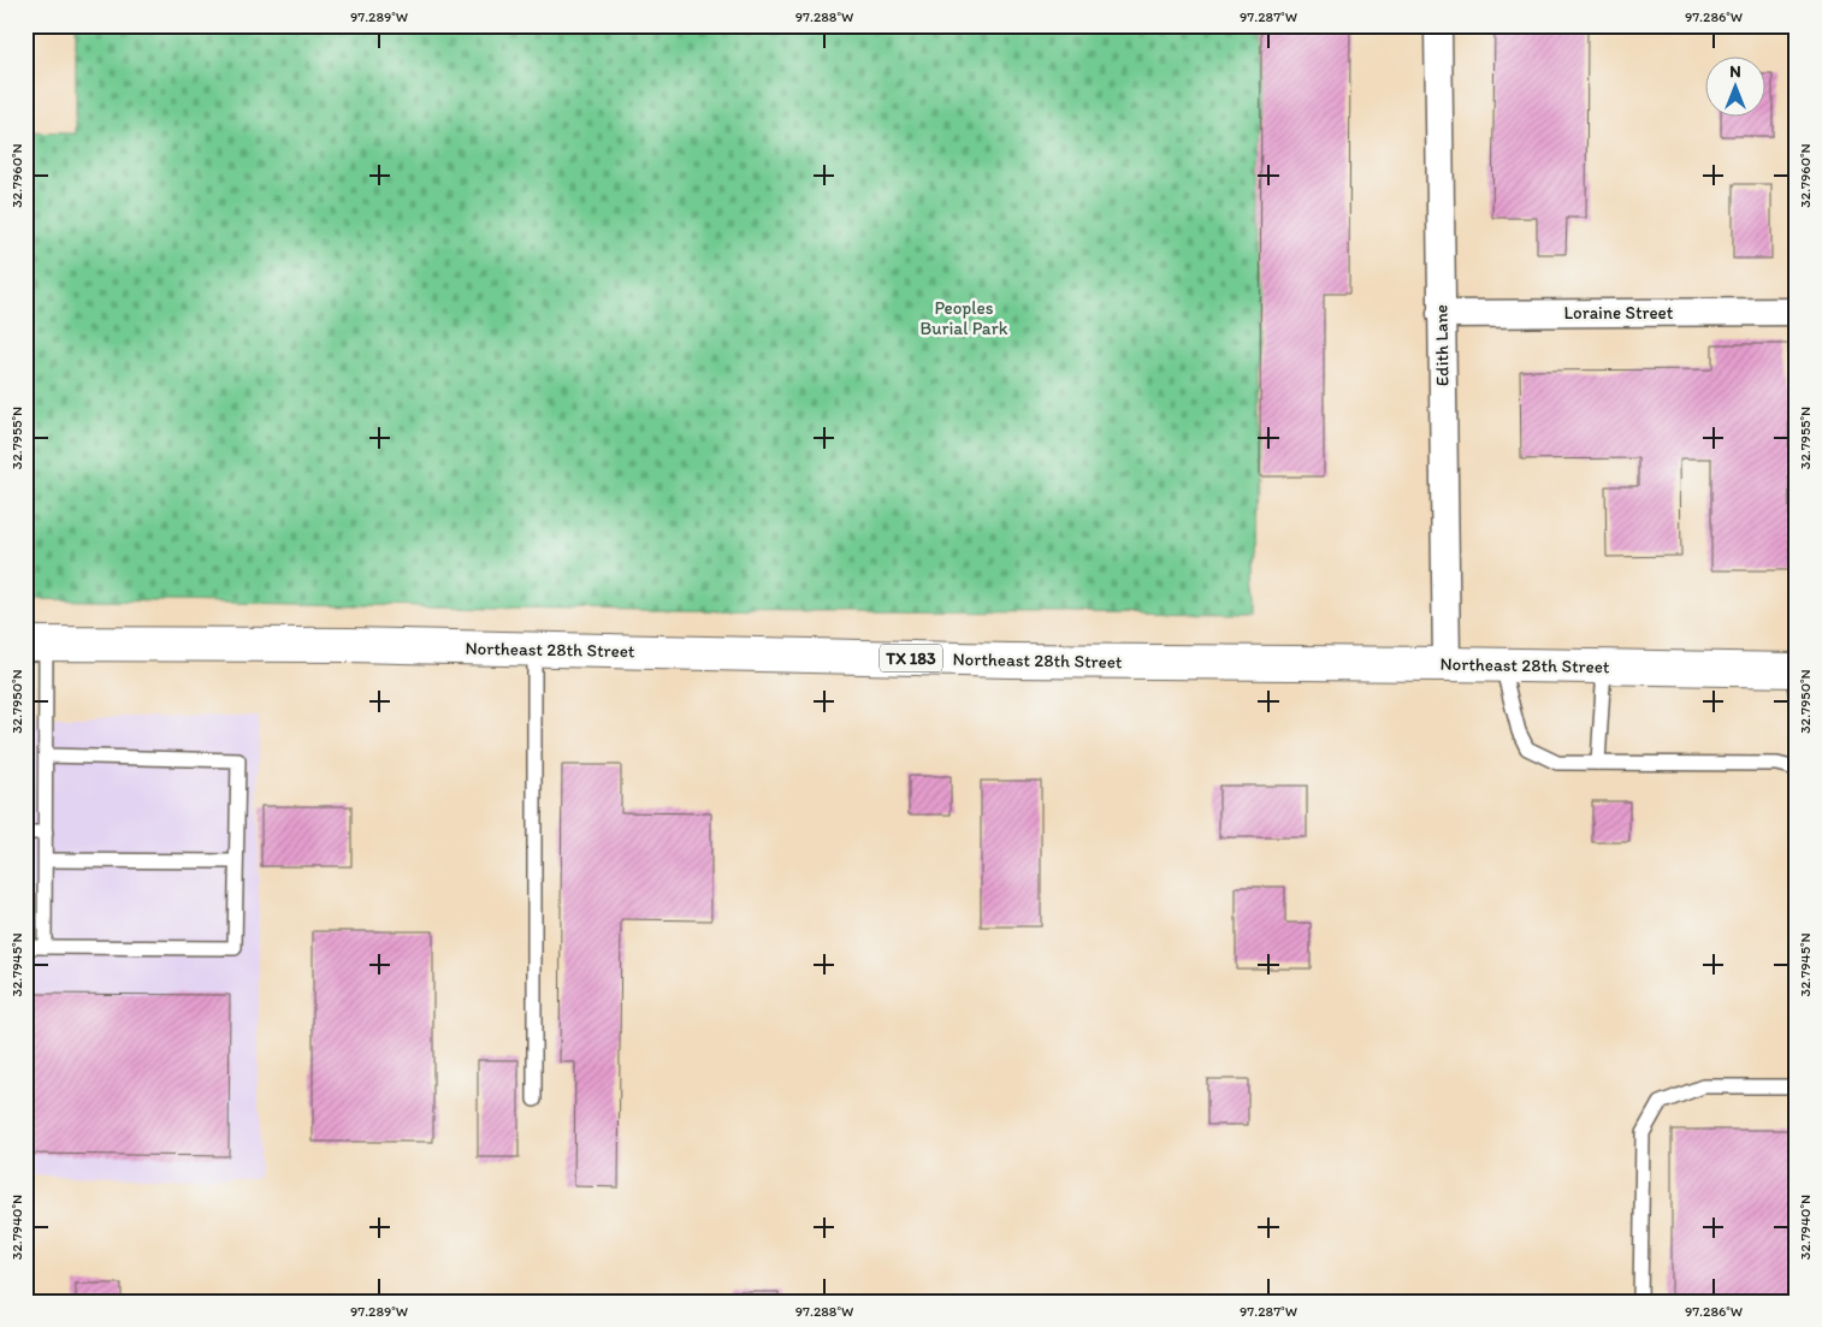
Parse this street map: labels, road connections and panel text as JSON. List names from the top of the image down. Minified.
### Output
{"streets":{"main road":["Northeast 28th Street","TX 183"],"street":["Loraine Street","Edith Lane"]},"crossings":[["Loraine Street","Edith Lane"],["Edith Lane","Northeast 28th Street"]],"parks":["Peoples Burial Park"],"north":"top","coordinates":["97.289°W","97.288°W","97.287°W","97.286°W","32.7960°N","32.7955°N","32.7950°N","32.7945°N","32.7940°N"]}
